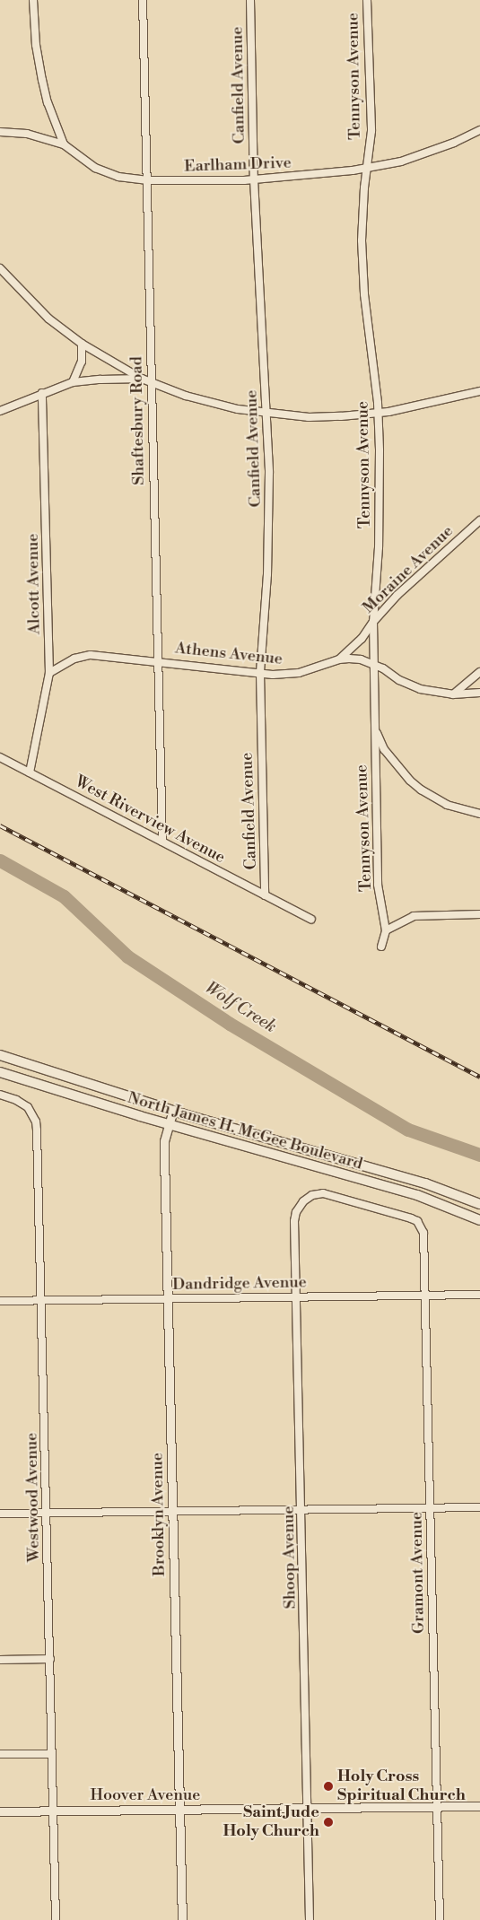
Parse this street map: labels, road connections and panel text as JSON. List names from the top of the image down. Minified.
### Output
{"streets":{"main road":["North James H. McGee Boulevard"],"street":["Tennyson Avenue","Canfield Avenue","Earlham Drive","Shaftesbury Road","Moraine Avenue","Alcott Avenue","Athens Avenue","West Riverview Avenue","Dandridge Avenue","Westwood Avenue","Brooklyn Avenue","Shoop Avenue","Gramont Avenue","Hoover Avenue"]},"crossings":[["Tennyson Avenue","Earlham Drive"],["Tennyson Avenue","Moraine Avenue"],["Tennyson Avenue","Athens Avenue"],["Canfield Avenue","Earlham Drive"],["Canfield Avenue","Athens Avenue"],["Canfield Avenue","West Riverview Avenue"],["Earlham Drive","Shaftesbury Road"],["Shaftesbury Road","Athens Avenue"],["Shaftesbury Road","West Riverview Avenue"],["Moraine Avenue","Athens Avenue"],["Alcott Avenue","Athens Avenue"],["Alcott Avenue","West Riverview Avenue"],["North James H. McGee Boulevard","Brooklyn Avenue"],["Dandridge Avenue","Westwood Avenue"],["Dandridge Avenue","Brooklyn Avenue"],["Dandridge Avenue","Shoop Avenue"],["Dandridge Avenue","Gramont Avenue"],["Westwood Avenue","Hoover Avenue"],["Brooklyn Avenue","Hoover Avenue"],["Shoop Avenue","Gramont Avenue"],["Shoop Avenue","Hoover Avenue"],["Gramont Avenue","Hoover Avenue"]],"water":["Wolf Creek"],"places":["Holy Cross Spiritual Church","Saint Jude Holy Church"]}
